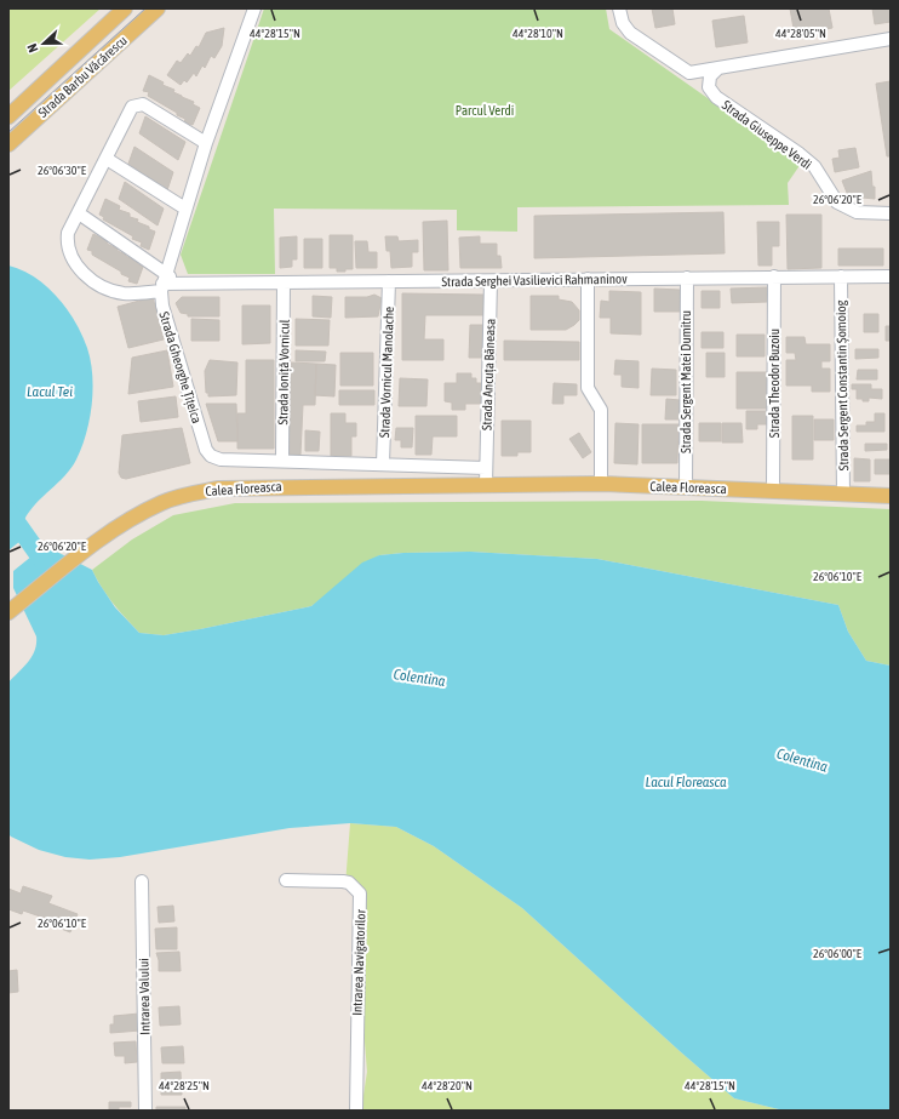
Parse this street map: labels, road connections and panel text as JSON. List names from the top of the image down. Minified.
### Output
{"streets":{"main road":["Strada Barbu Văcărescu","Calea Floreasca"],"street":["Strada Giuseppe Verdi","Strada Serghei Vasilievici Rahmaninov","Strada Gheorghe Țițeica","Strada Ioniță Vornicul","Strada Vornicul Manolache","Strada Ancuța Băneasa","Strada Sergent Matei Dumitru","Strada Theodor Buzoiu","Strada Sergent Constantin Șomoiog","Intrarea Navigatorilor","Intrarea Valului"]},"crossings":[["Strada Serghei Vasilievici Rahmaninov","Strada Gheorghe Țițeica"],["Strada Serghei Vasilievici Rahmaninov","Strada Ioniță Vornicul"],["Strada Serghei Vasilievici Rahmaninov","Strada Vornicul Manolache"],["Strada Serghei Vasilievici Rahmaninov","Strada Ancuța Băneasa"],["Strada Serghei Vasilievici Rahmaninov","Strada Sergent Matei Dumitru"],["Strada Serghei Vasilievici Rahmaninov","Strada Theodor Buzoiu"],["Strada Serghei Vasilievici Rahmaninov","Strada Sergent Constantin Șomoiog"],["Strada Gheorghe Țițeica","Calea Floreasca"],["Strada Ioniță Vornicul","Calea Floreasca"],["Strada Vornicul Manolache","Calea Floreasca"],["Strada Ancuța Băneasa","Calea Floreasca"],["Strada Sergent Matei Dumitru","Calea Floreasca"],["Strada Theodor Buzoiu","Calea Floreasca"],["Strada Sergent Constantin Șomoiog","Calea Floreasca"]],"water":["Lacul Tei","Colentina","Lacul Floreasca"],"parks":["Parcul Verdi"],"north":"left","coordinates":["44°28'15\"N","44°28'10\"N","44°28'05\"N","26°06'30\"E","26°06'20\"E","26°06'10\"E","26°06'00\"E","44°28'25\"N","44°28'20\"N"]}
